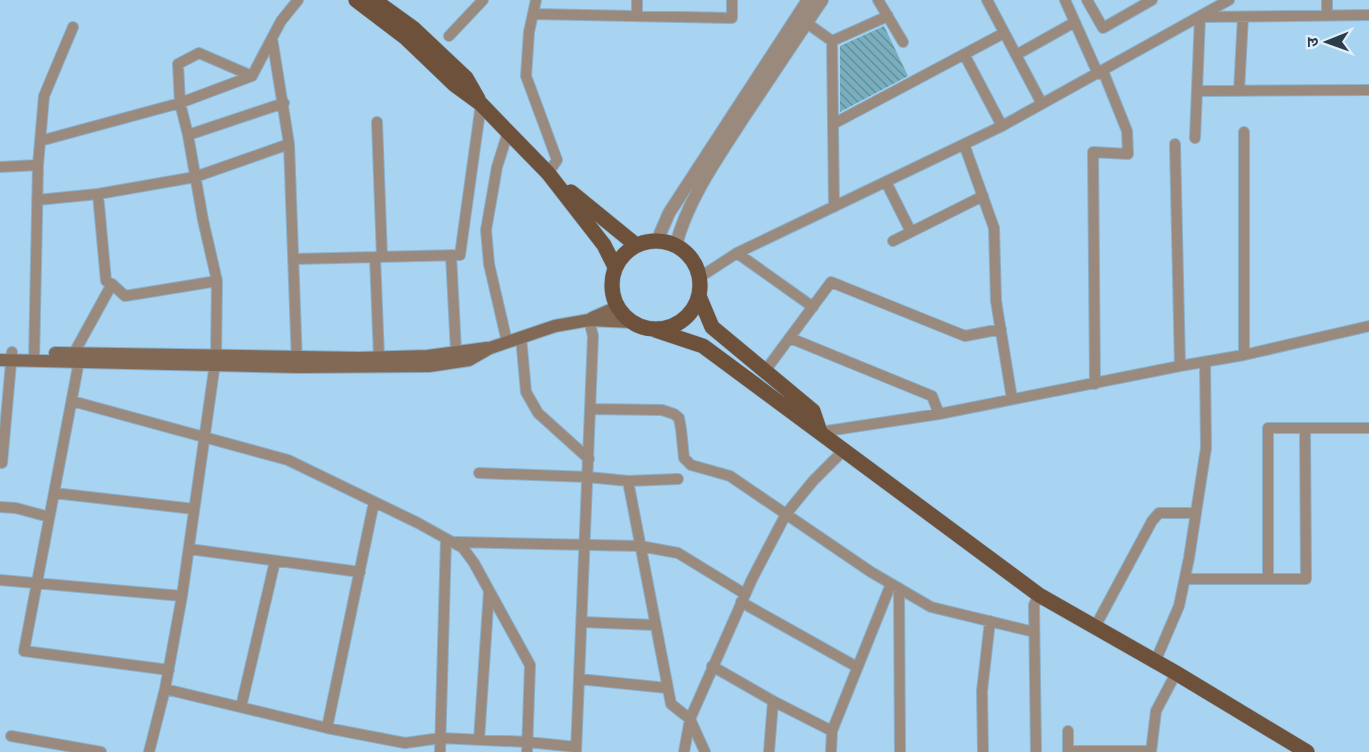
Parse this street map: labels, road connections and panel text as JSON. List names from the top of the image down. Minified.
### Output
{"north":"left"}
